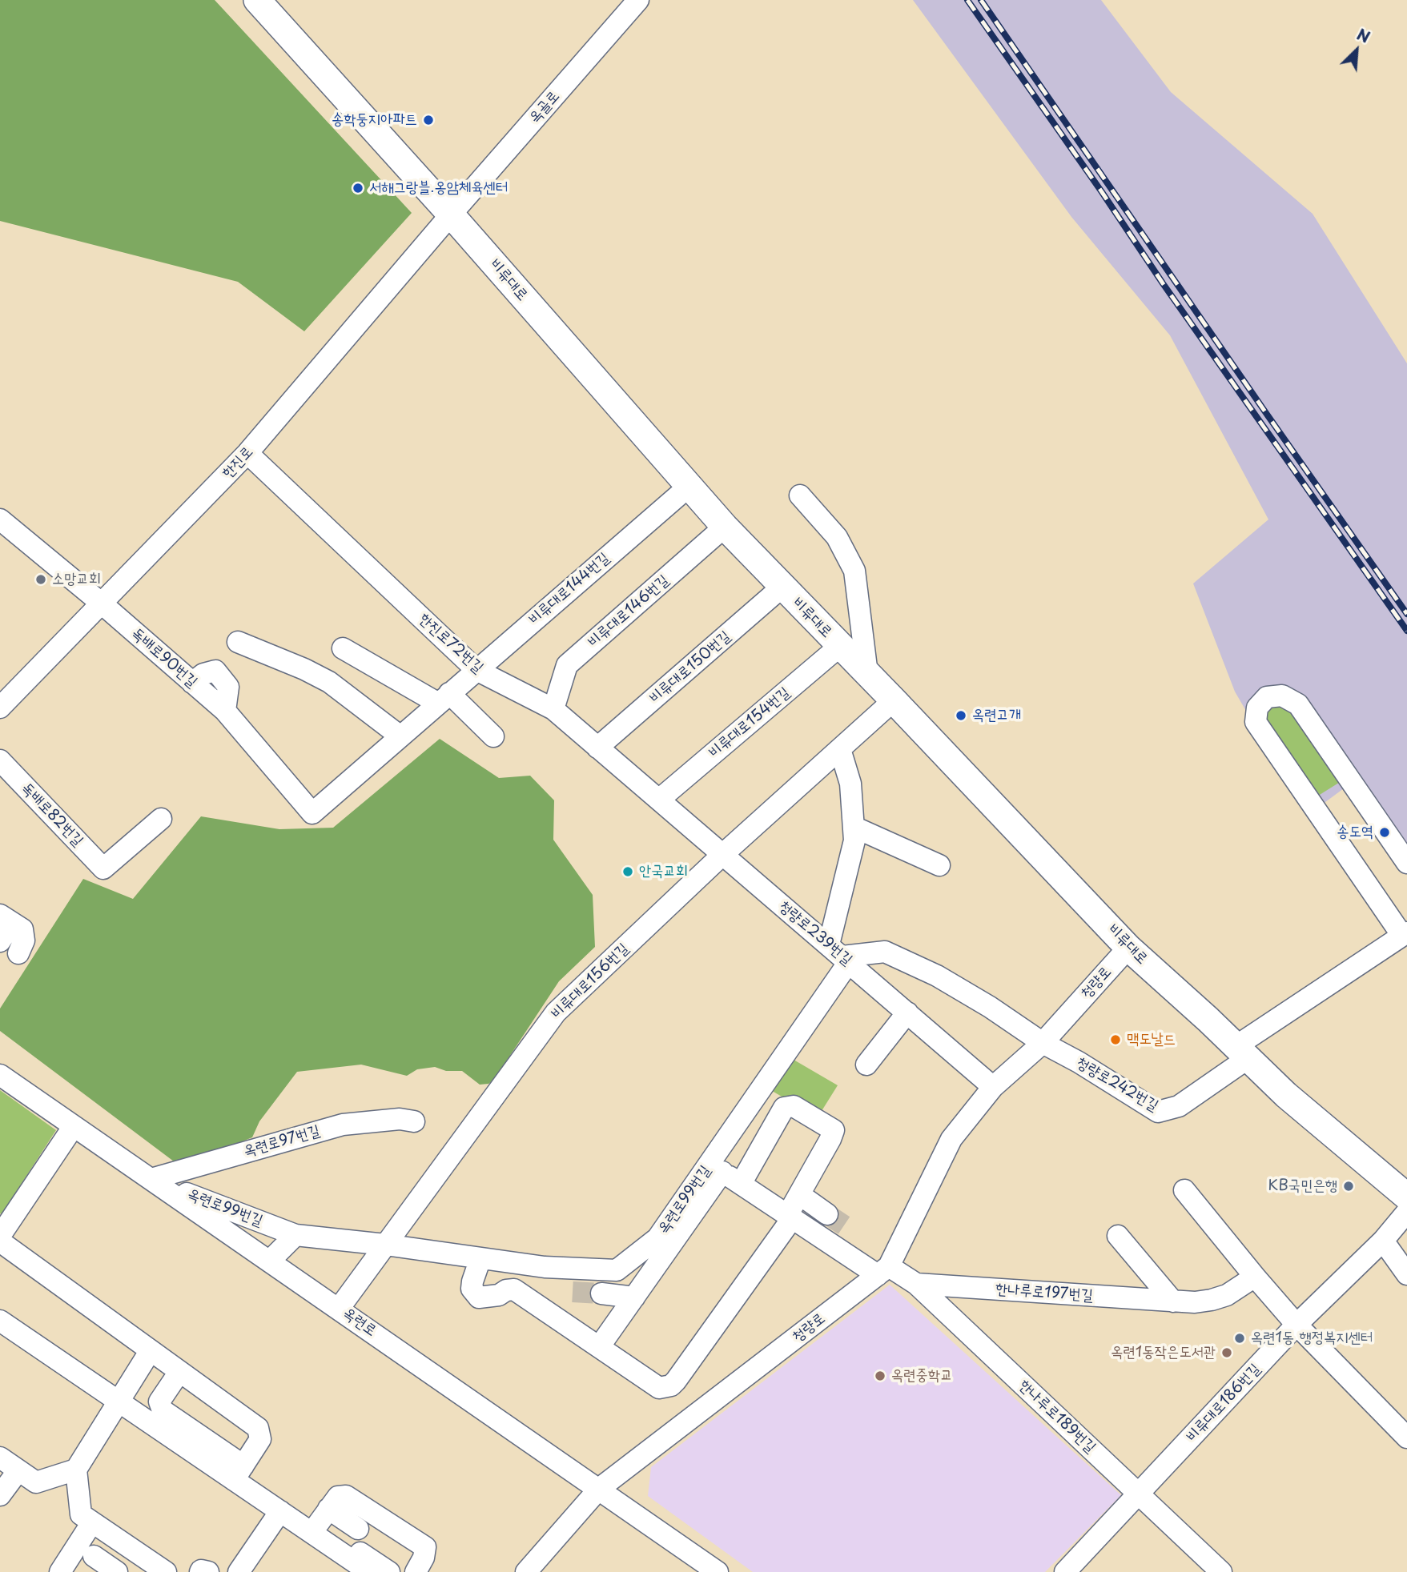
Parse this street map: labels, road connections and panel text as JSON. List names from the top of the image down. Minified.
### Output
{"streets":{"main road":["비류대로"],"street":["옥골로","한진로","비류대로144번길","비류대로146번길","한진로72번길","독배로90번길","비류대로150번길","비류대로154번길","독배로82번길","청량로239번길","비류대로156번길","청량로","청량로242번길","옥련로97번길","옥련로99번길","한나루로197번길","옥련로","비류대로186번길","한나루로189번길"]},"crossings":[["옥골로","비류대로"],["옥골로","한진로"],["비류대로","한진로"],["비류대로","비류대로144번길"],["비류대로","비류대로146번길"],["비류대로","비류대로150번길"],["비류대로","비류대로154번길"],["비류대로","비류대로156번길"],["비류대로","청량로"],["비류대로","청량로242번길"],["한진로","한진로72번길"],["한진로","독배로90번길"],["비류대로144번길","한진로72번길"],["비류대로144번길","독배로90번길"],["비류대로146번길","한진로72번길"],["한진로72번길","비류대로150번길"],["한진로72번길","비류대로154번길"],["한진로72번길","청량로239번길"],["한진로72번길","비류대로156번길"],["청량로239번길","비류대로156번길"],["청량로239번길","청량로"],["청량로239번길","옥련로99번길"],["비류대로156번길","옥련로99번길"],["비류대로156번길","옥련로"],["청량로","청량로242번길"],["청량로","옥련로"],["청량로","한나루로189번길"],["옥련로97번길","옥련로99번길"],["옥련로97번길","옥련로"],["옥련로99번길","옥련로"],["옥련로99번길","한나루로189번길"],["한나루로197번길","한나루로189번길"],["비류대로186번길","한나루로189번길"]],"places":["송학둥지아파트","서해그랑블.옹암체육센터","소망교회","옥련고개","송도역","안국교회","맥도날드","KB국민은행","옥련1동 행정복지센터","옥련1동작은도서관","옥련중학교"],"north":"top right"}
